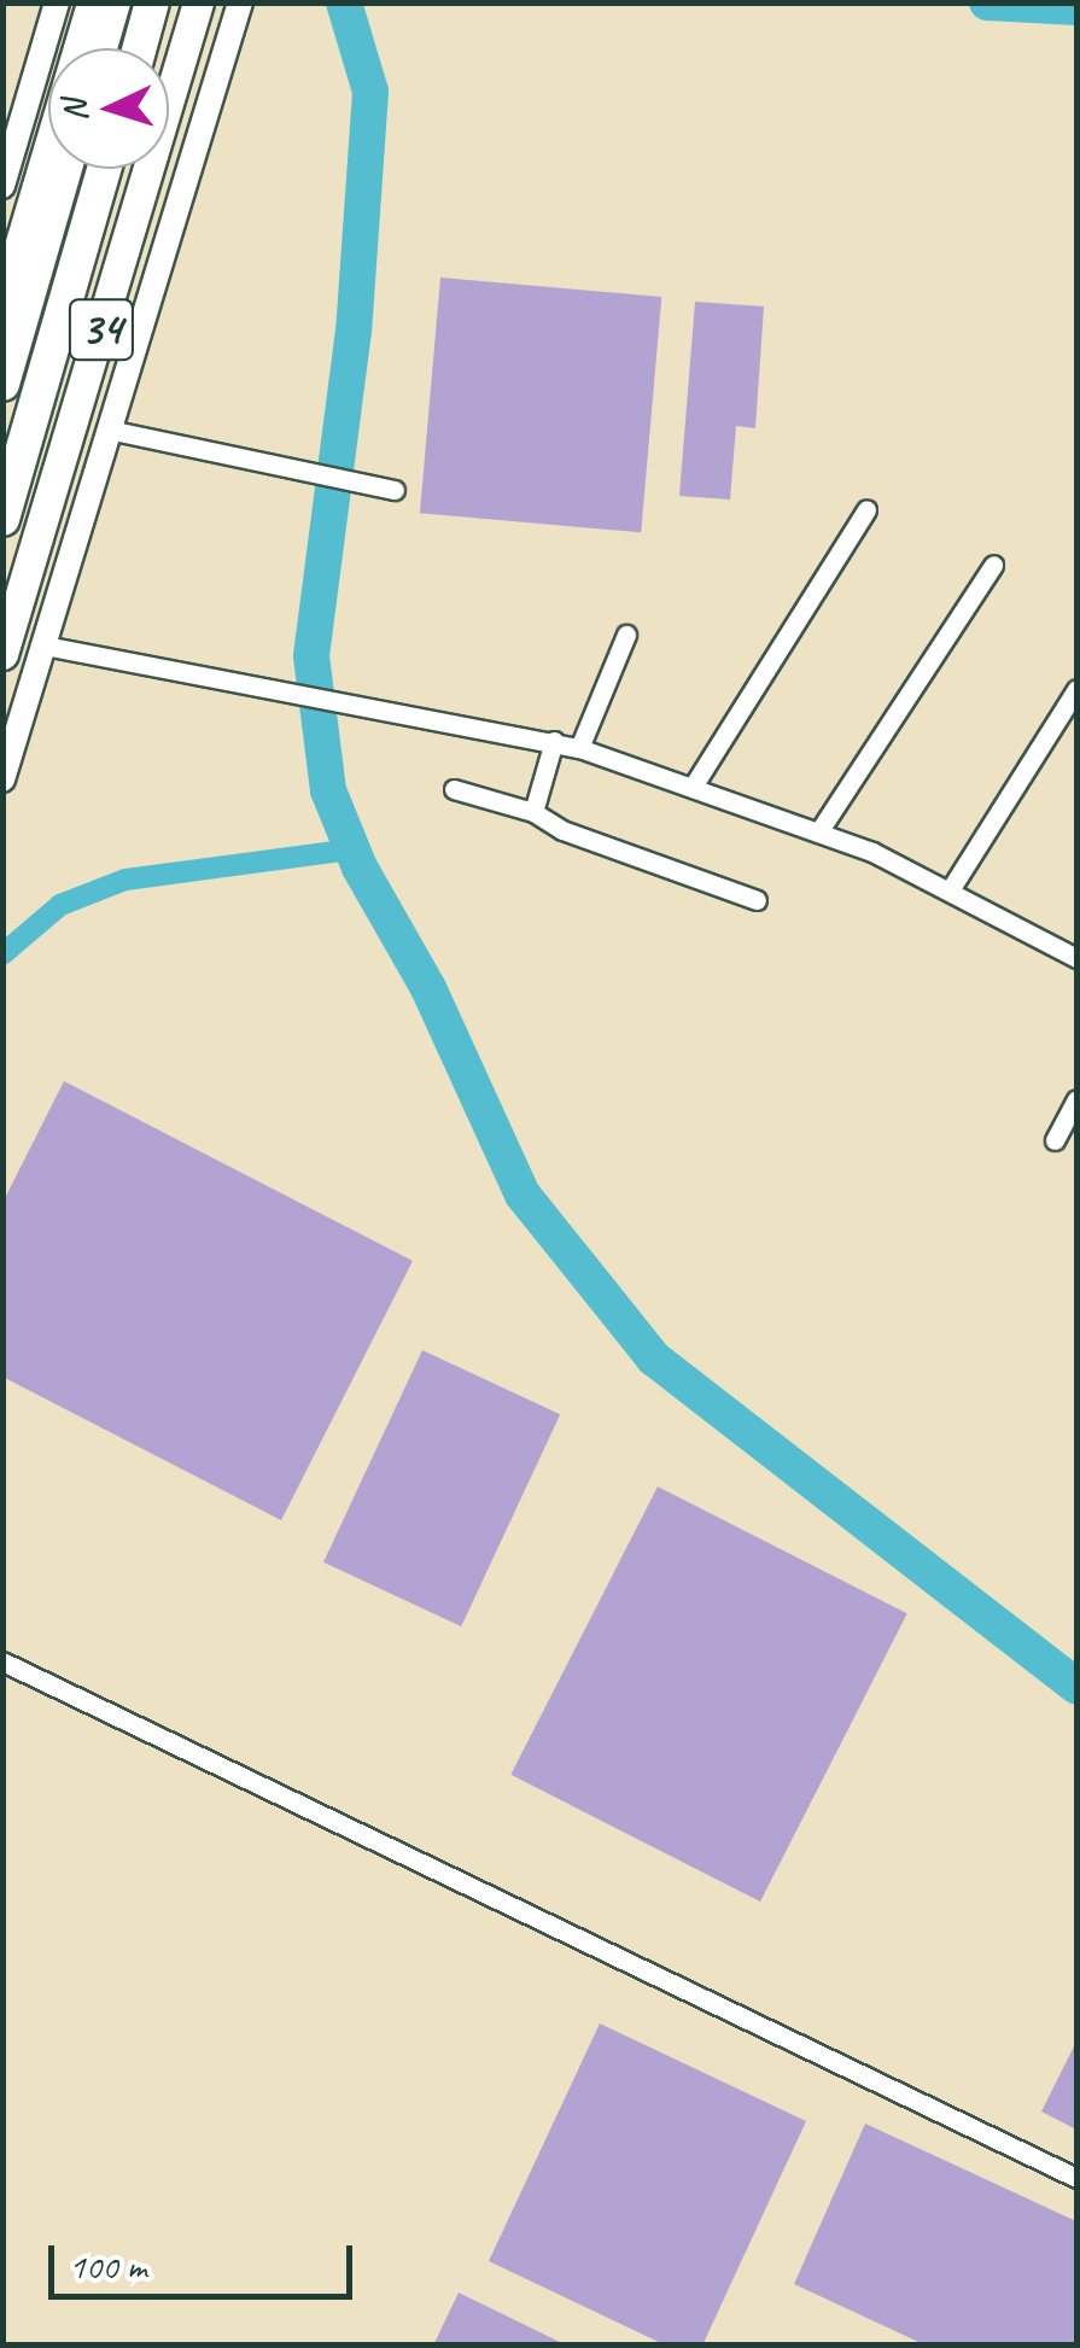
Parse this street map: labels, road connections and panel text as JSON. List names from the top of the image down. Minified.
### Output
{"streets":{"highway":["34"]},"scale_bar":"100 m","north":"left"}
